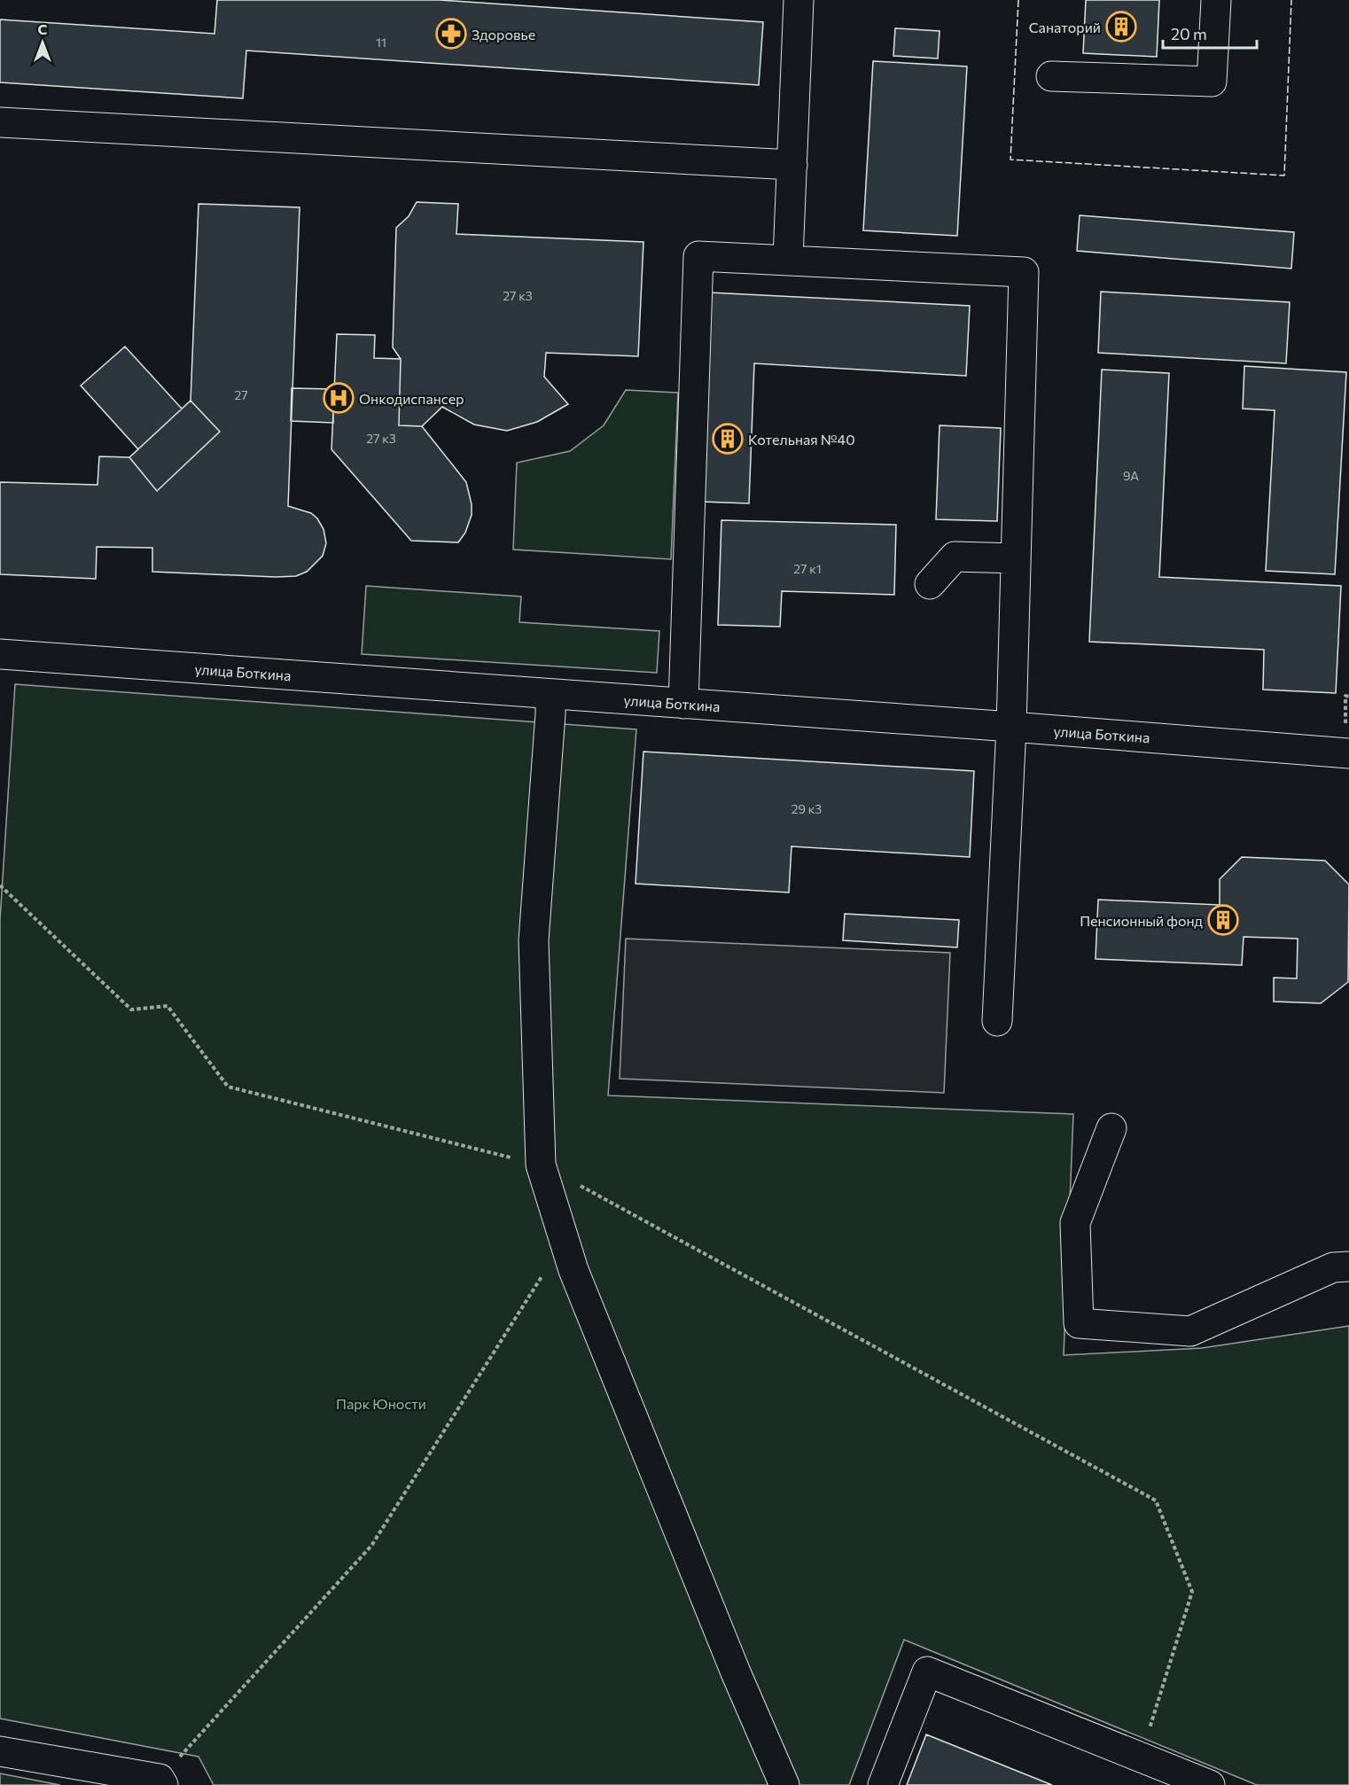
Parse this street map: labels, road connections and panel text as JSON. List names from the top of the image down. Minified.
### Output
{"streets":{"street":["улица Боткина"]},"parks":["Парк Юности"],"places":{"building":["Санаторий","Котельная №40","Пенсионный фонд"],"pharmacy":["Здоровье"],"hospital":["Онкодиспансер"]},"house_numbers":["11","27 к3","27","27 к3","9А","27 к1","29 к3"],"scale_bar":"20 m","north":"top"}
